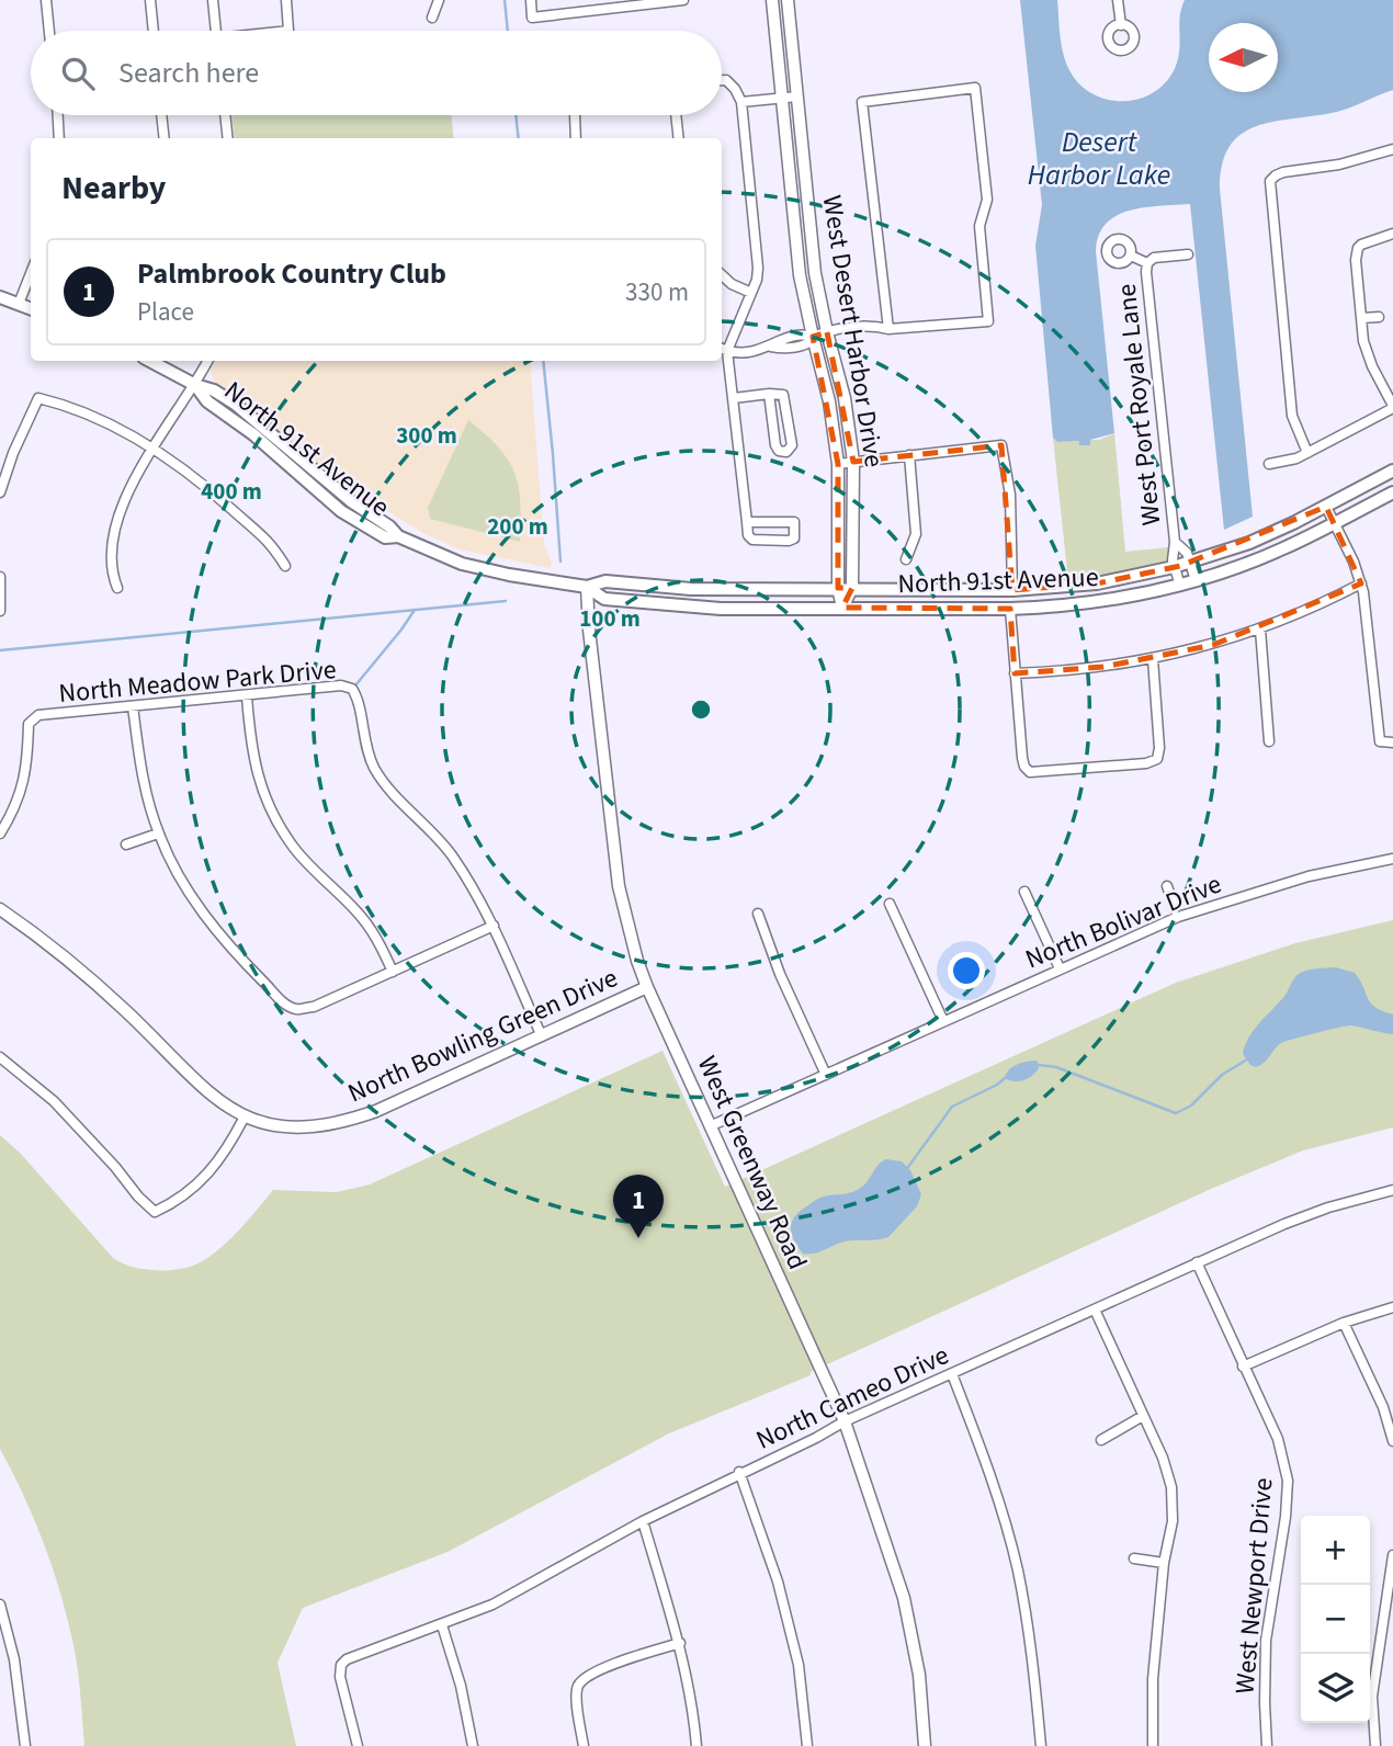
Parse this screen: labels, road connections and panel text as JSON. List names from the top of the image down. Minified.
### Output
{"streets":{"main road":["North 91st Avenue"],"street":["West Desert Harbor Drive","West Port Royale Lane","North Meadow Park Drive","North Bolivar Drive","North Bowling Green Drive","West Greenway Road","North Cameo Drive","West Newport Drive"]},"crossings":[["West Desert Harbor Drive","North 91st Avenue"],["West Port Royale Lane","North 91st Avenue"],["North 91st Avenue","West Greenway Road"],["North Bolivar Drive","West Greenway Road"],["North Bowling Green Drive","West Greenway Road"],["West Greenway Road","North Cameo Drive"],["North Cameo Drive","West Newport Drive"]],"water":["Desert Harbor Lake"],"north":"left","page":{"search":"Search here","heading":"Nearby","list":[{"mark":"1","name":"Palmbrook Country Club","note":"Place","value":"330 m"}],"pins":"1","map_buttons":["+","−"]},"rings":["300 m","400 m","200 m","100 m"]}
